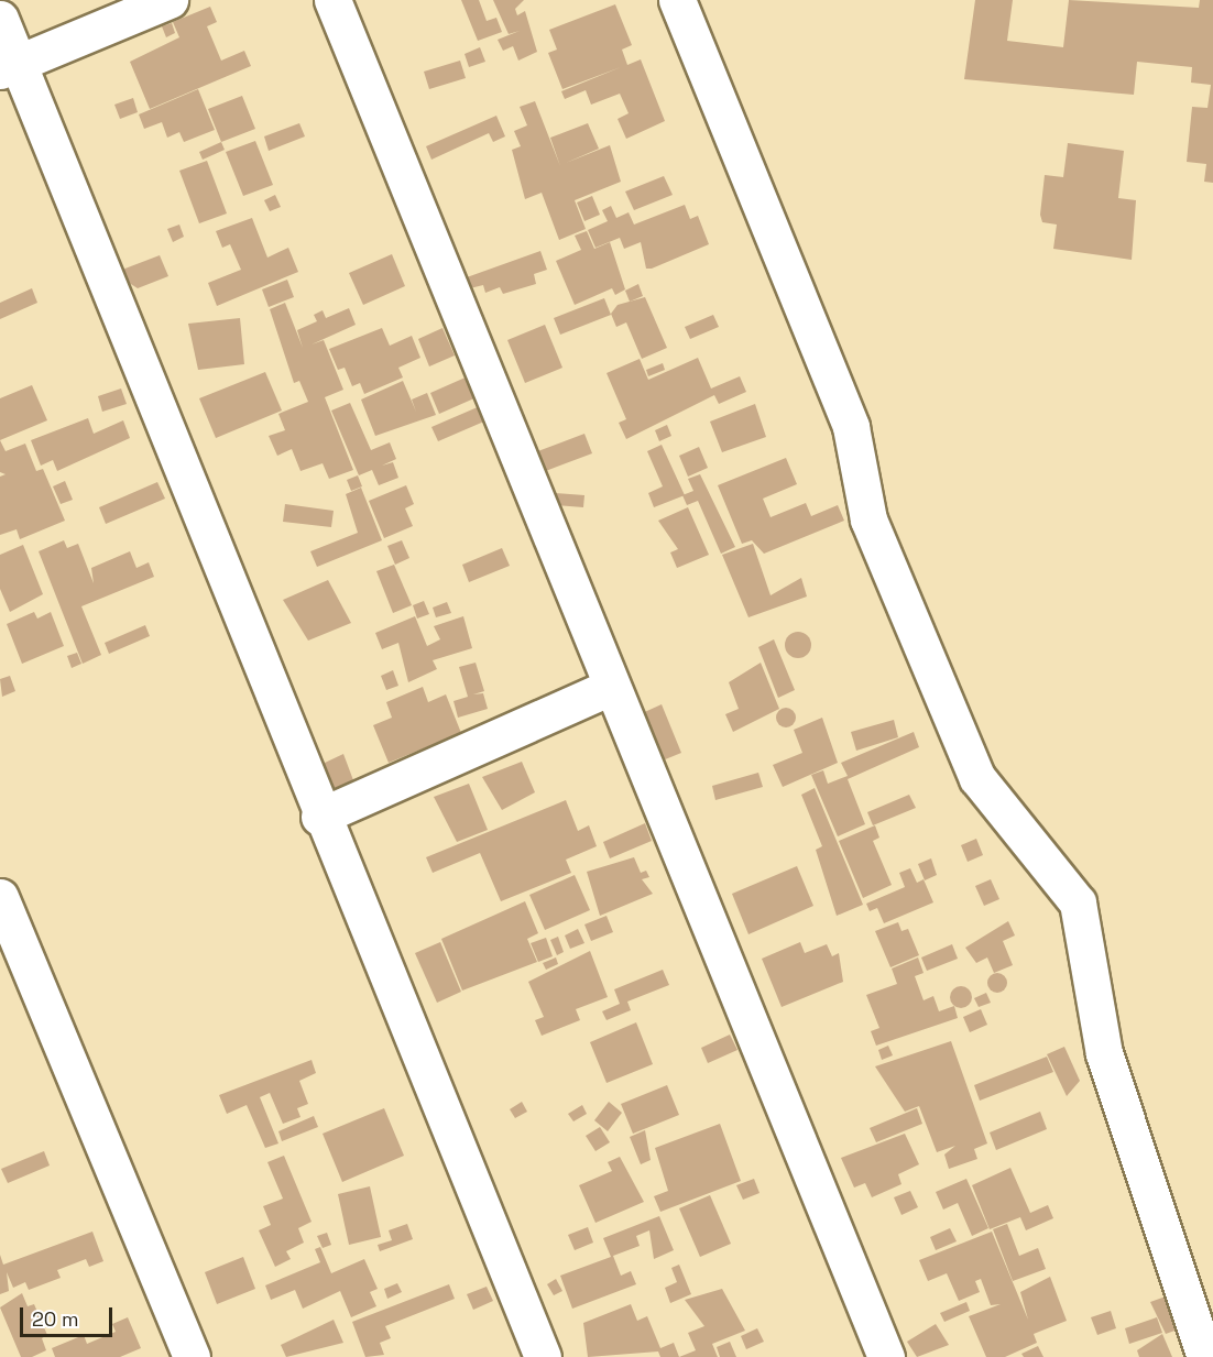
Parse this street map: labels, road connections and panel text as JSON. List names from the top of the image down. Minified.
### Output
{"scale_bar":"20 m"}
